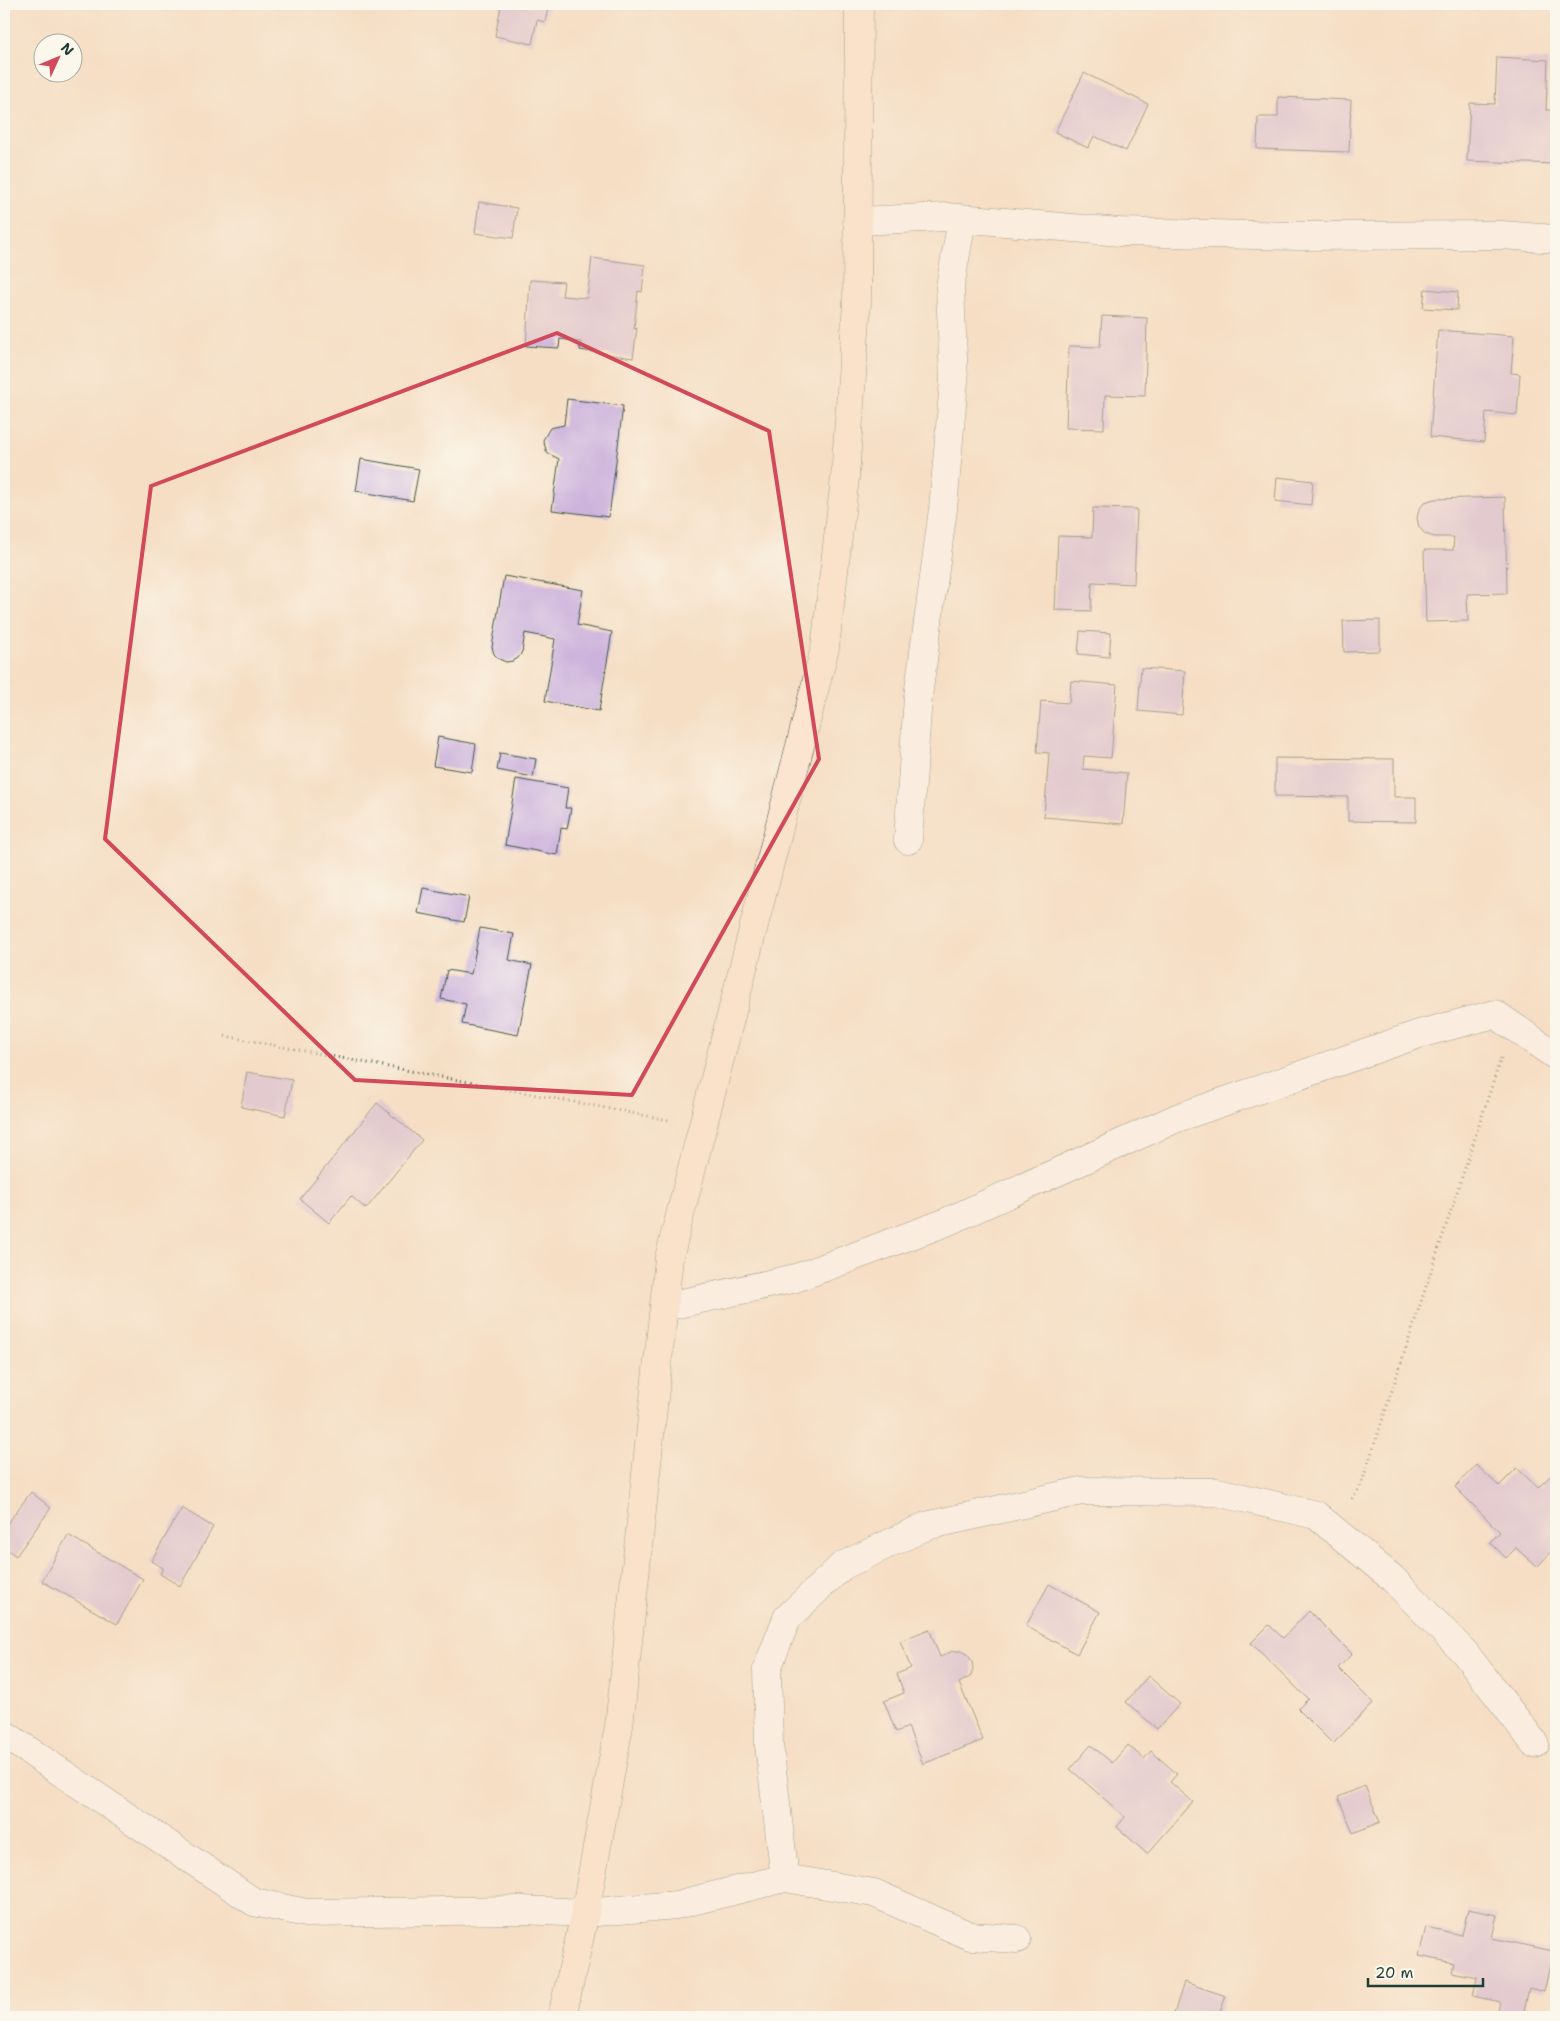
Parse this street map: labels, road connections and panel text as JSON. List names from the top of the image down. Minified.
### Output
{"scale_bar":"20 m","north":"top right"}
